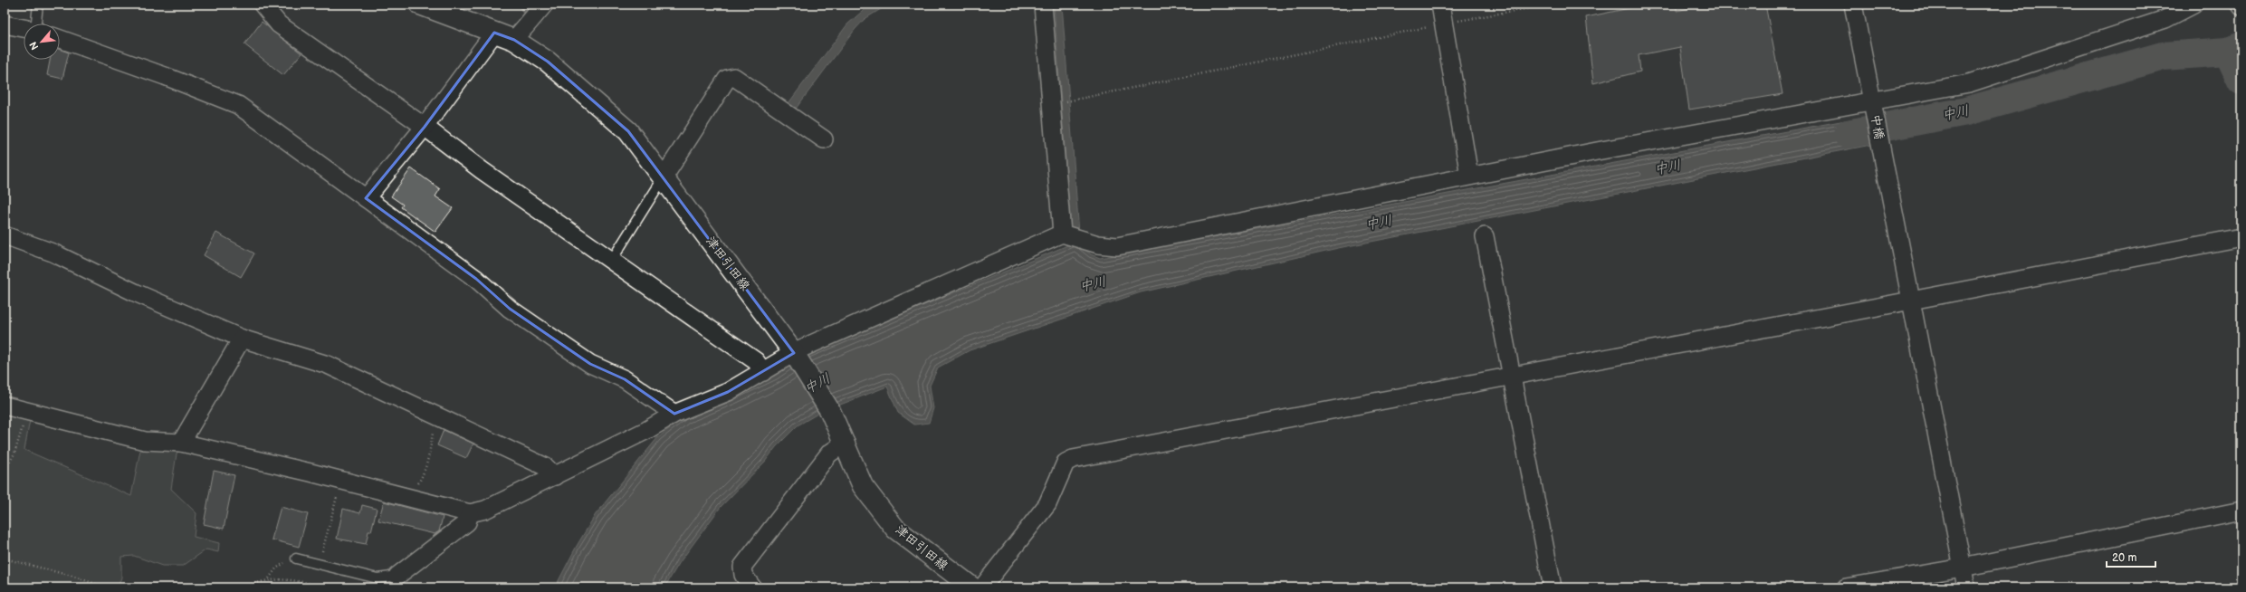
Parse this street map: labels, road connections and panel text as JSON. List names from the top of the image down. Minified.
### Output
{"streets":{"main road":["津田引田線"],"street":["中橋"]},"water":["中川"],"scale_bar":"20 m","north":"bottom left"}
